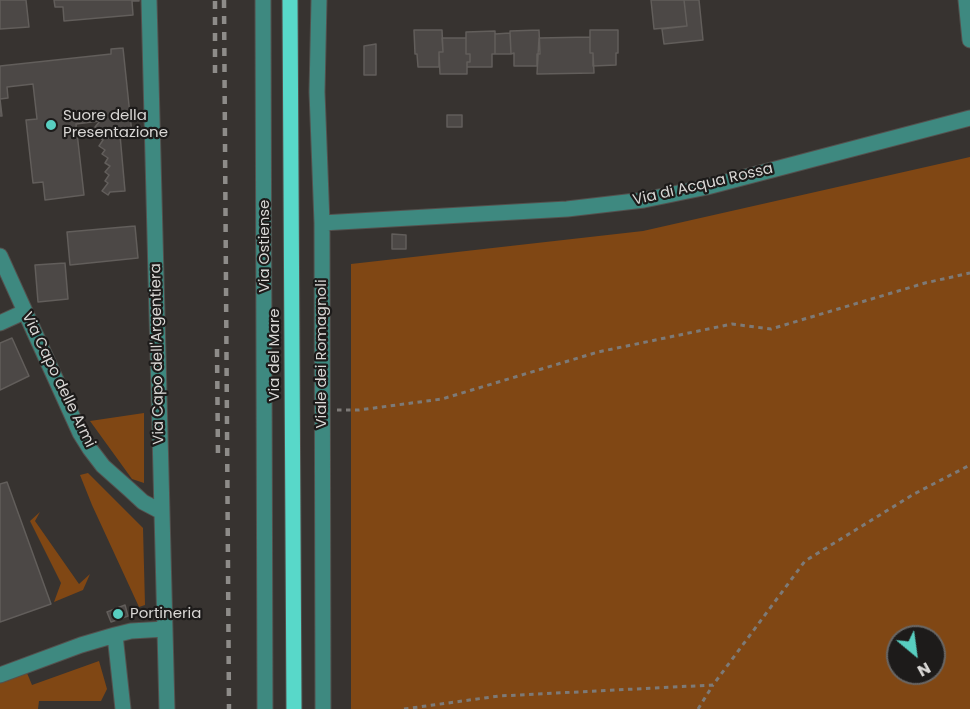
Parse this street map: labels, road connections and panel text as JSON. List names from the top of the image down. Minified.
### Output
{"streets":{"main road":["Via del Mare"],"street":["Via di Acqua Rossa","Via Ostiense","Via Capo dell'Argentiera","Viale dei Romagnoli","Via Capo delle Armi"]},"crossings":[["Via di Acqua Rossa","Viale dei Romagnoli"],["Via Capo dell'Argentiera","Via Capo delle Armi"]],"places":["Suore della Presentazione","Portineria"],"north":"bottom right"}
